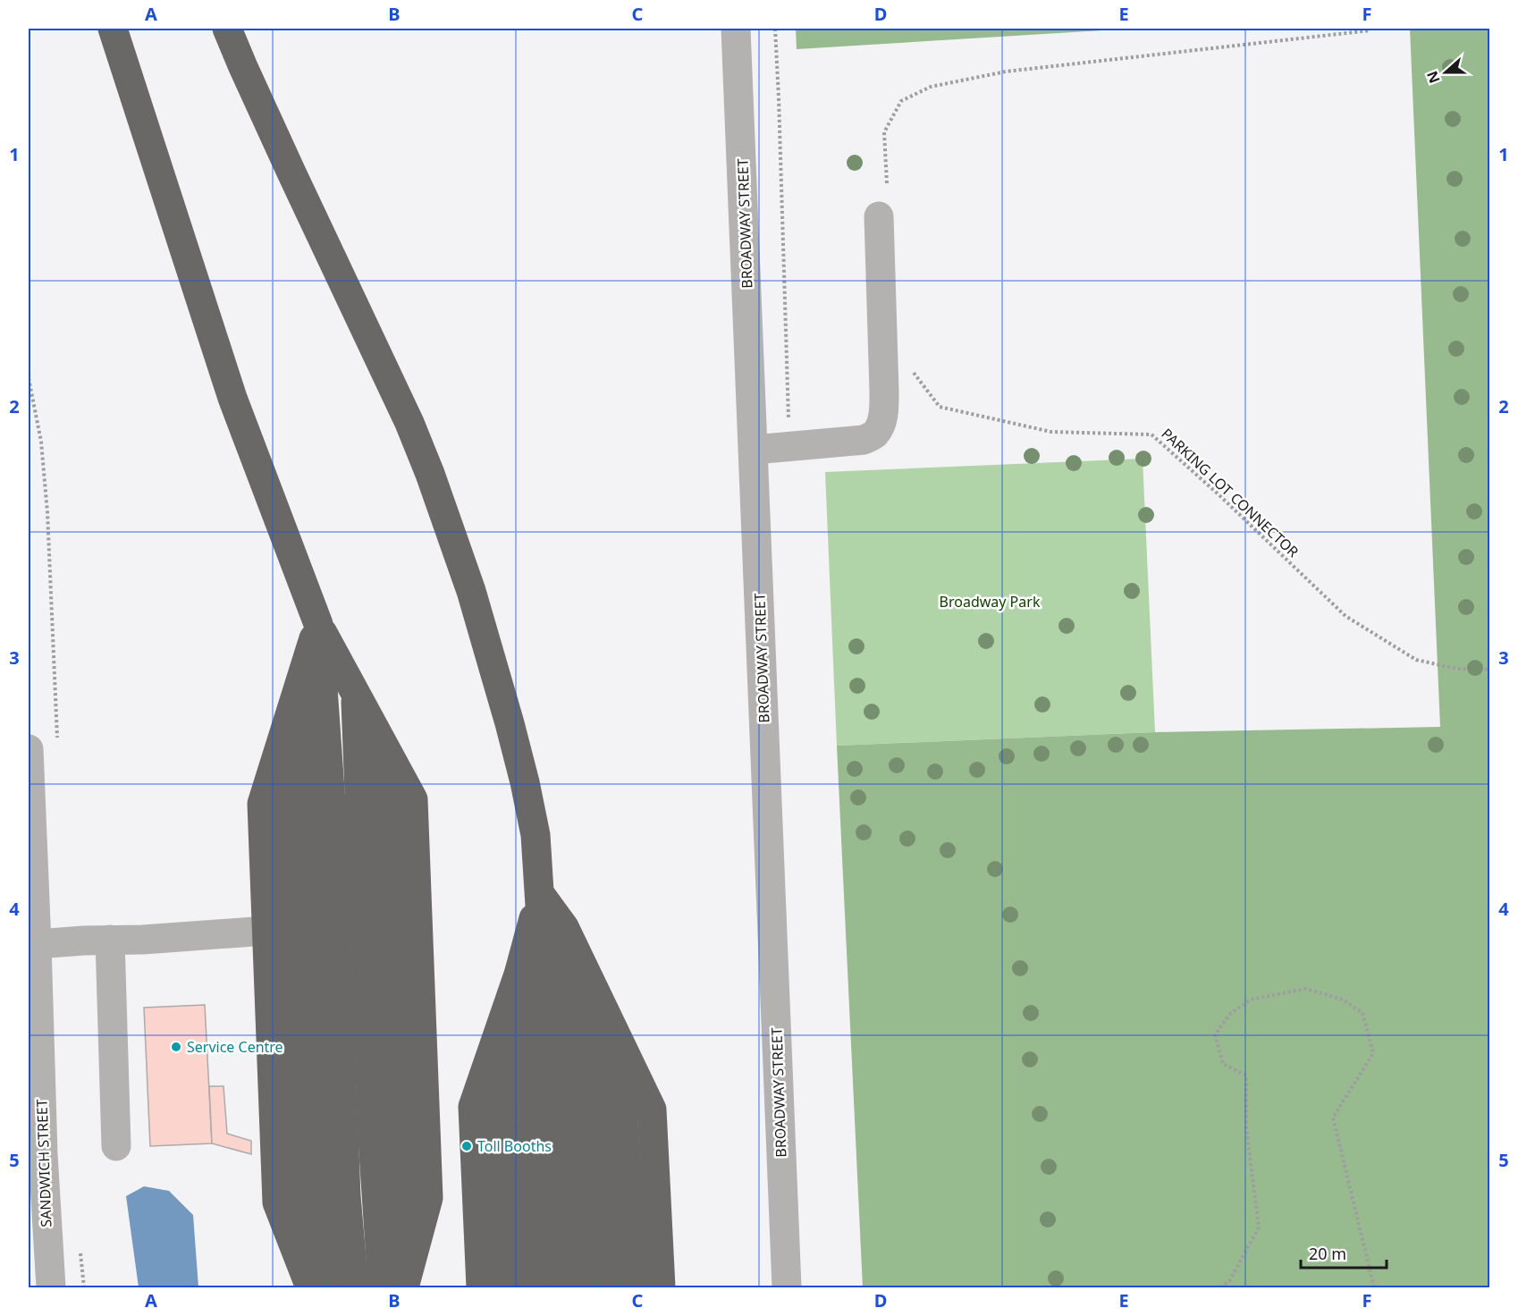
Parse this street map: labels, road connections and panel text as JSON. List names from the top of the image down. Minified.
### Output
{"streets":{"street":["BROADWAY STREET","SANDWICH STREET"],"path":["PARKING LOT CONNECTOR"]},"parks":["Broadway Park"],"places":["Service Centre","Toll Booths"],"scale_bar":"20 m","north":"left","grid":{"columns":["A","B","C","D","E","F"],"rows":["1","2","3","4","5"]}}
